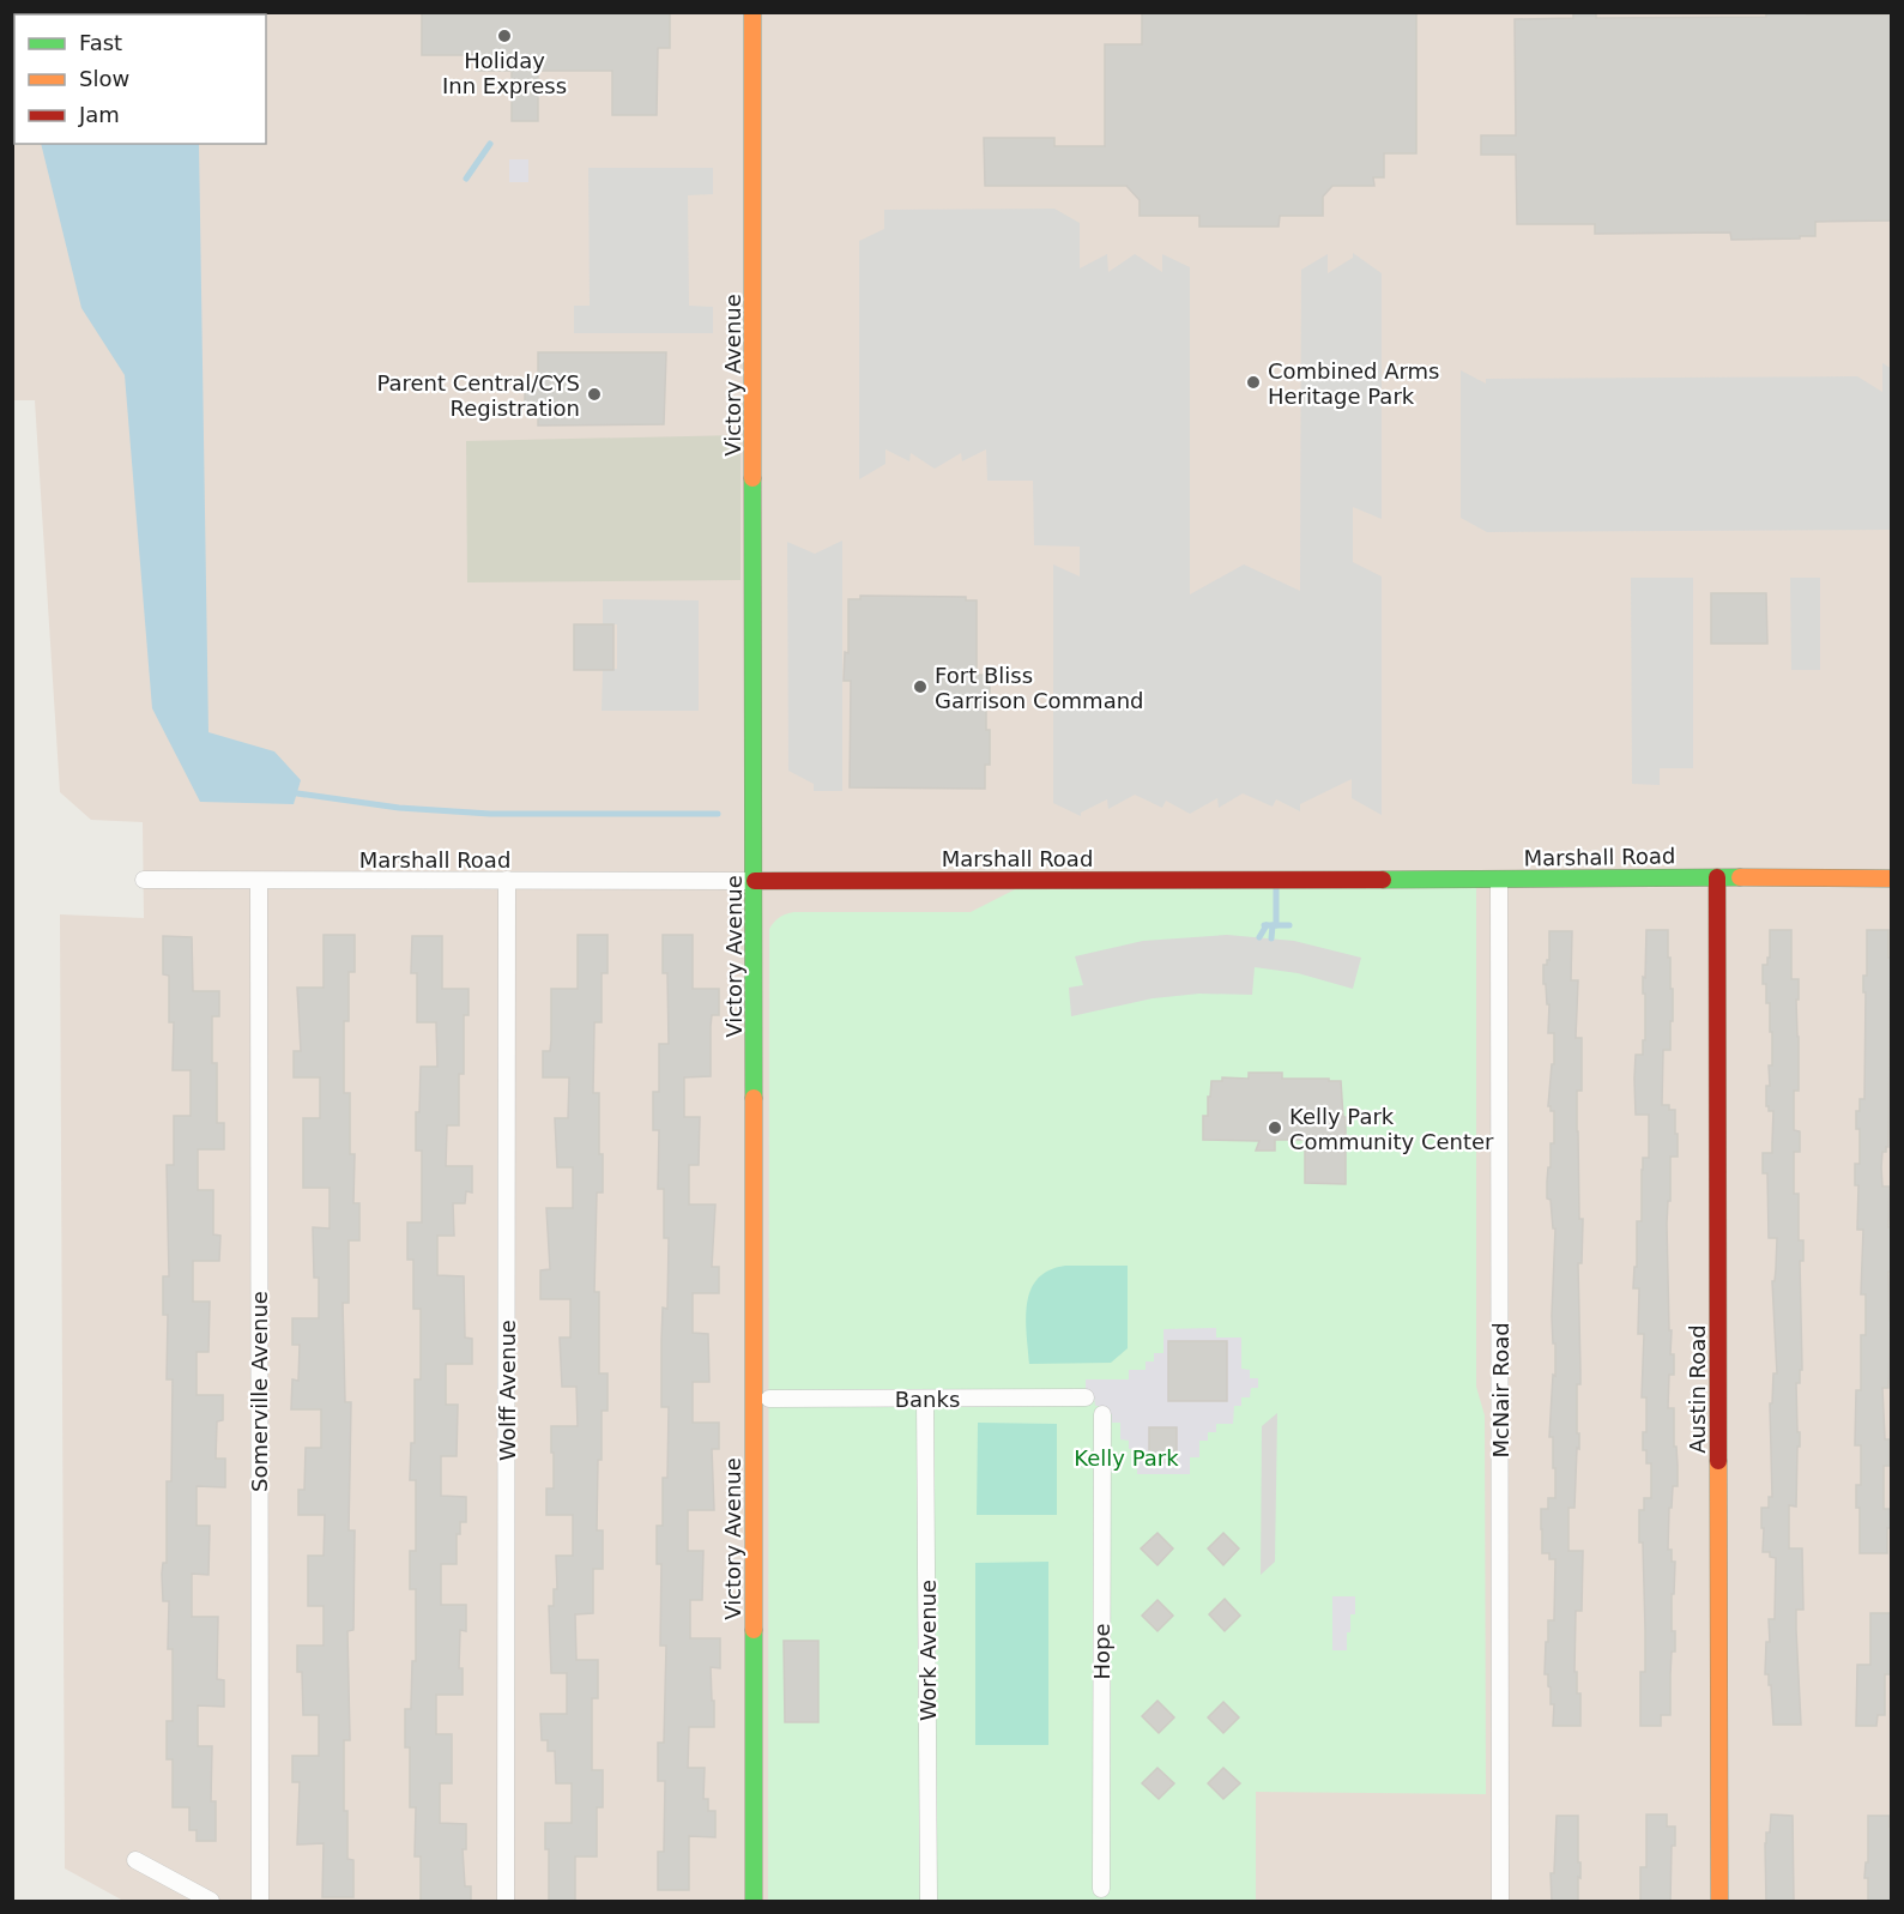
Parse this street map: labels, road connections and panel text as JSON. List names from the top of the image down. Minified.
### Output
{"streets":{"street":["Victory Avenue","Marshall Road","Austin Road","Wolff Avenue","McNair Road","Somerville Avenue","Banks","Work Avenue","Hope"]},"crossings":[["Victory Avenue","Marshall Road"],["Marshall Road","Austin Road"],["Marshall Road","Wolff Avenue"],["Marshall Road","McNair Road"],["Marshall Road","Somerville Avenue"],["Banks","Work Avenue"]],"parks":["Kelly Park"],"places":["Holiday Inn Express","Combined Arms Heritage Park","Parent Central/CYS Registration","Fort Bliss Garrison Command","Kelly Park Community Center"],"legend":["Fast","Slow","Jam"]}
